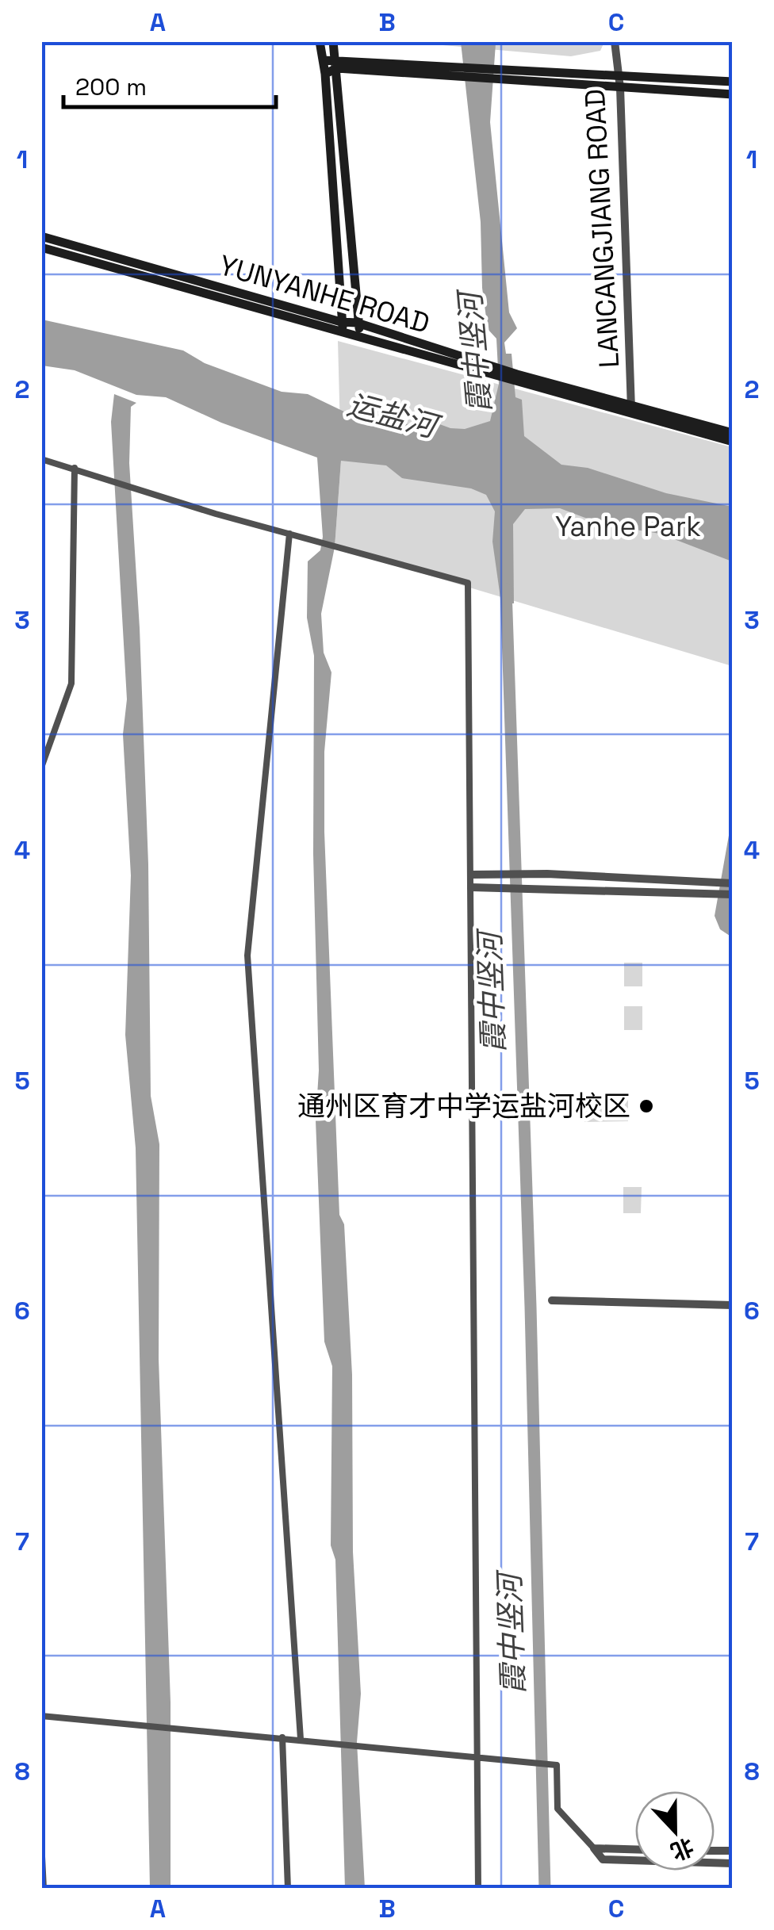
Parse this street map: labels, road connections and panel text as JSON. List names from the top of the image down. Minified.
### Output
{"streets":{"main road":["YUNYANHE ROAD"],"street":["LANCANGJIANG ROAD"]},"crossings":[["LANCANGJIANG ROAD","YUNYANHE ROAD"]],"water":["霞中竖河","运盐河"],"parks":["Yanhe Park"],"places":["通州区育才中学运盐河校区"],"scale_bar":"200 m","north":"bottom","grid":{"columns":["A","B","C"],"rows":["1","2","3","4","5","6","7","8"]}}
